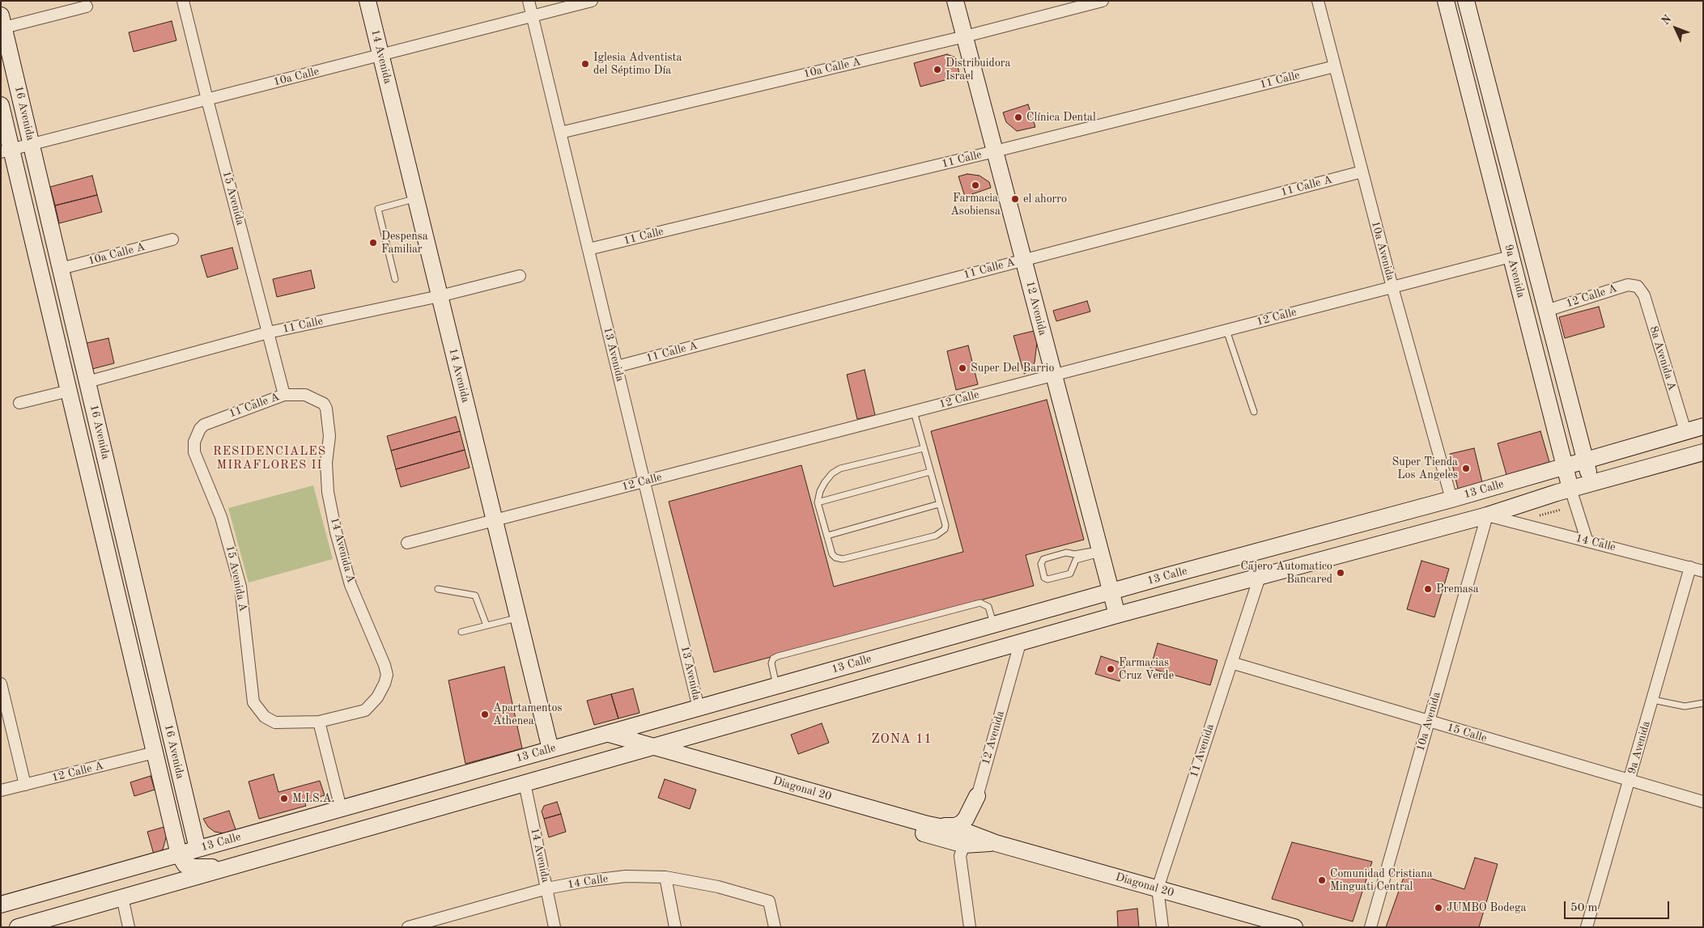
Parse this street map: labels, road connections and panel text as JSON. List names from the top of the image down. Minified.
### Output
{"streets":{"main road":["14 Avenida","16 Avenida","9a Avenida","12 Avenida","13 Calle","Diagonal 20"],"street":["10a Calle A","10a Calle","11 Calle","11 Calle A","15 Avenida","10a Avenida","12 Calle A","12 Calle","13 Avenida","8a Avenida A","14 Calle","14 Avenida A","15 Avenida A","15 Calle","11 Avenida"]},"crossings":[["14 Avenida","10a Calle"],["14 Avenida","11 Calle"],["14 Avenida","12 Calle"],["14 Avenida","13 Calle"],["14 Avenida","14 Calle"],["10a Calle A","16 Avenida"],["10a Calle A","12 Avenida"],["10a Calle A","13 Avenida"],["10a Calle","16 Avenida"],["10a Calle","15 Avenida"],["10a Calle","13 Avenida"],["11 Calle","16 Avenida"],["11 Calle","15 Avenida"],["11 Calle","10a Avenida"],["11 Calle","12 Avenida"],["11 Calle","13 Avenida"],["16 Avenida","12 Calle A"],["16 Avenida","13 Calle"],["11 Calle A","15 Avenida"],["11 Calle A","10a Avenida"],["11 Calle A","12 Avenida"],["11 Calle A","13 Avenida"],["11 Calle A","14 Avenida A"],["11 Calle A","15 Avenida A"],["10a Avenida","12 Calle"],["10a Avenida","13 Calle"],["10a Avenida","14 Calle"],["10a Avenida","15 Calle"],["9a Avenida","12 Calle A"],["9a Avenida","12 Calle"],["9a Avenida","13 Calle"],["9a Avenida","14 Calle"],["9a Avenida","15 Calle"],["12 Calle A","8a Avenida A"],["12 Avenida","12 Calle"],["12 Avenida","13 Calle"],["12 Avenida","Diagonal 20"],["12 Calle","13 Avenida"],["13 Avenida","13 Calle"],["8a Avenida A","13 Calle"],["13 Calle","Diagonal 20"],["14 Avenida A","15 Avenida A"],["15 Calle","11 Avenida"],["11 Avenida","Diagonal 20"]],"districts":["RESIDENCIALES MIRAFLORES II","ZONA 11"],"places":["Iglesia Adventista del Séptimo Día","Distribuidora Israel","Clínica Dental","Farmacia Asobiensa","el ahorro","Despensa Familiar","Super Del Barrio","Super Tienda Los Angeles","Cajero Automatico Bancared","Premasa","Farmacias Cruz Verde","Apartamentos Athenea","M.I.S.A.","Comunidad Cristiana Minguati Central","JUMBO Bodega"],"scale_bar":"50 m","north":"top left"}
